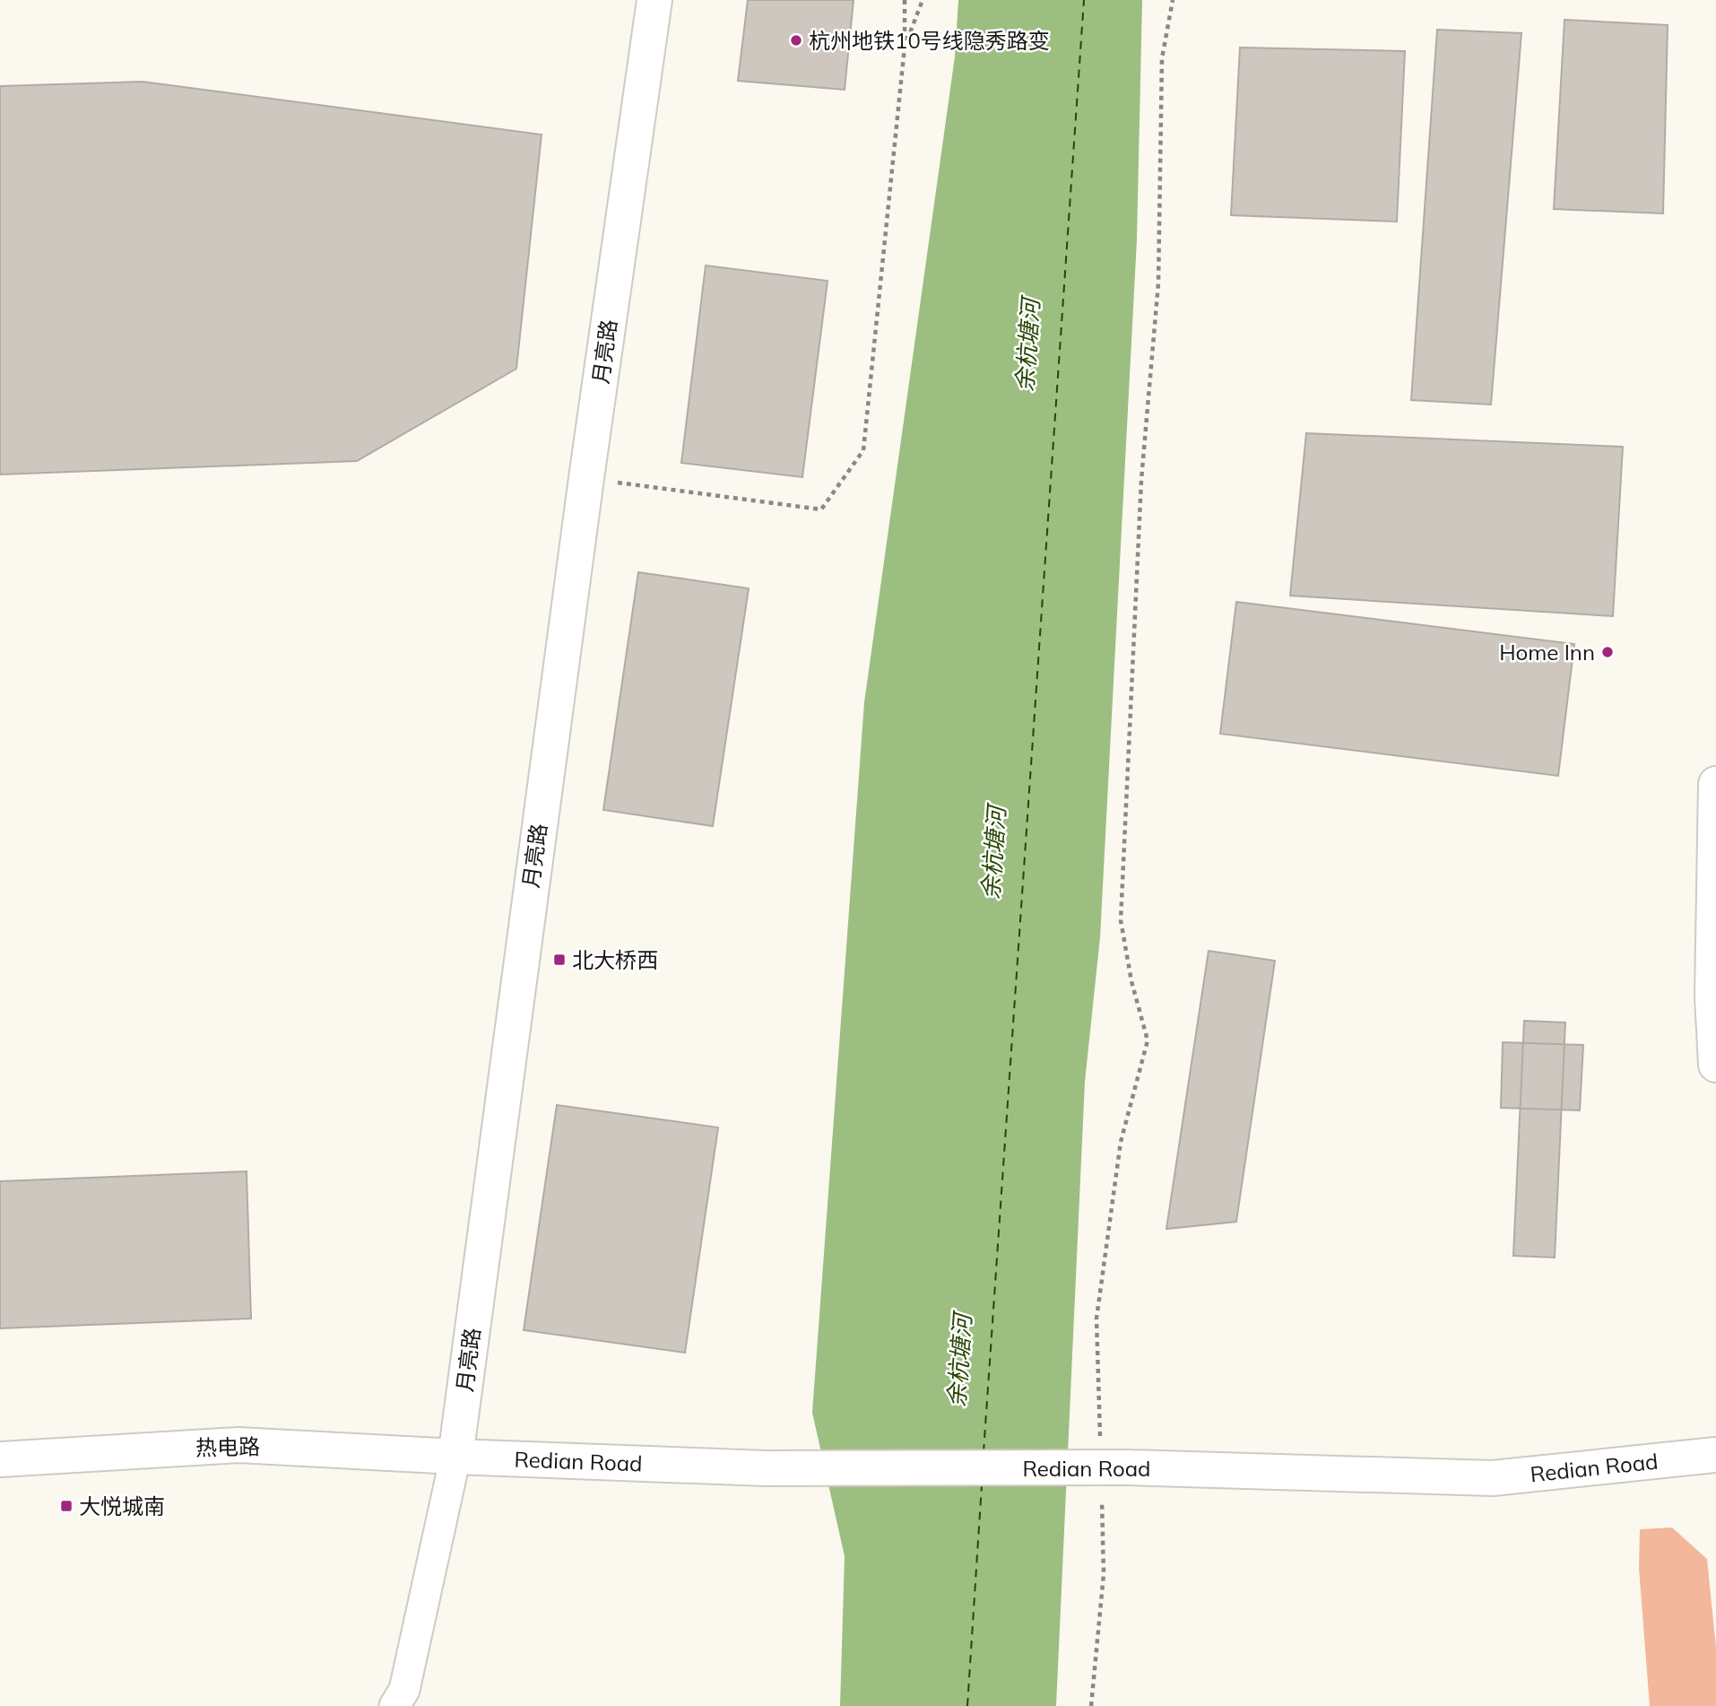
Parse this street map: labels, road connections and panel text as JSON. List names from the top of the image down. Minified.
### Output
{"streets":{"street":["月亮路","热电路","Redian Road"]},"crossings":[["月亮路","热电路"],["月亮路","Redian Road"],["热电路","Redian Road"]],"water":["余杭塘河"],"places":{"other":["杭州地铁10号线隐秀路变","Home Inn"],"transit":["北大桥西","大悦城南"]}}
